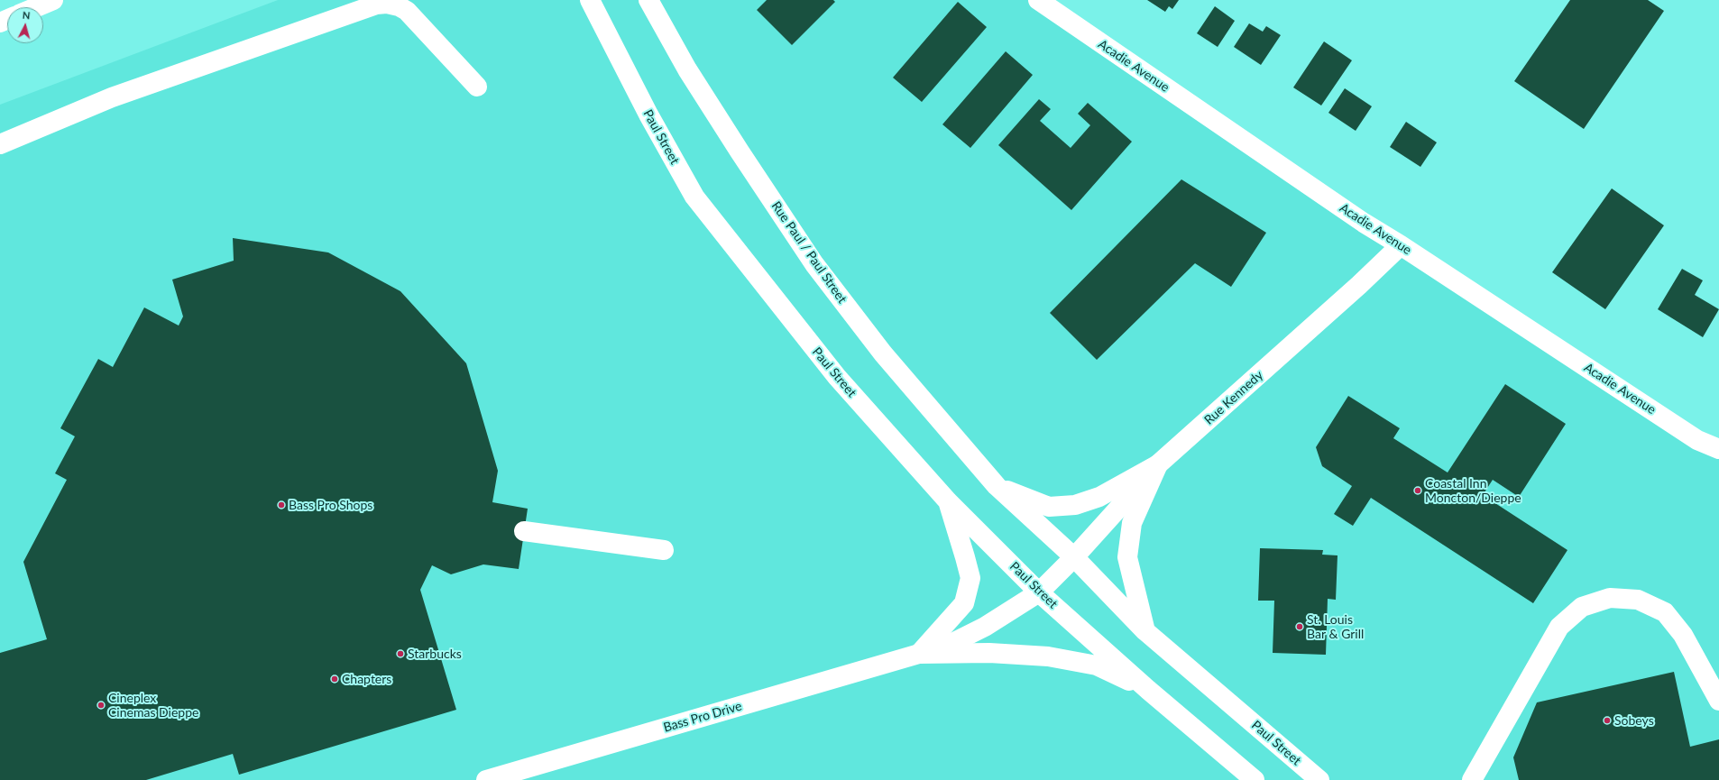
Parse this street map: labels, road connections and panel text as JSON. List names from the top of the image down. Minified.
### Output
{"streets":{"main road":["Acadie Avenue","Paul Street","Rue Paul / Paul Street","Rue Kennedy","Bass Pro Drive"]},"crossings":[["Acadie Avenue","Rue Kennedy"],["Paul Street","Rue Paul / Paul Street"],["Paul Street","Rue Kennedy"],["Rue Kennedy","Bass Pro Drive"]],"places":["Coastal Inn Moncton/Dieppe","Bass Pro Shops","St. Louis Bar & Grill","Starbucks","Chapters","Cineplex Cinemas Dieppe","Sobeys"],"north":"top"}
